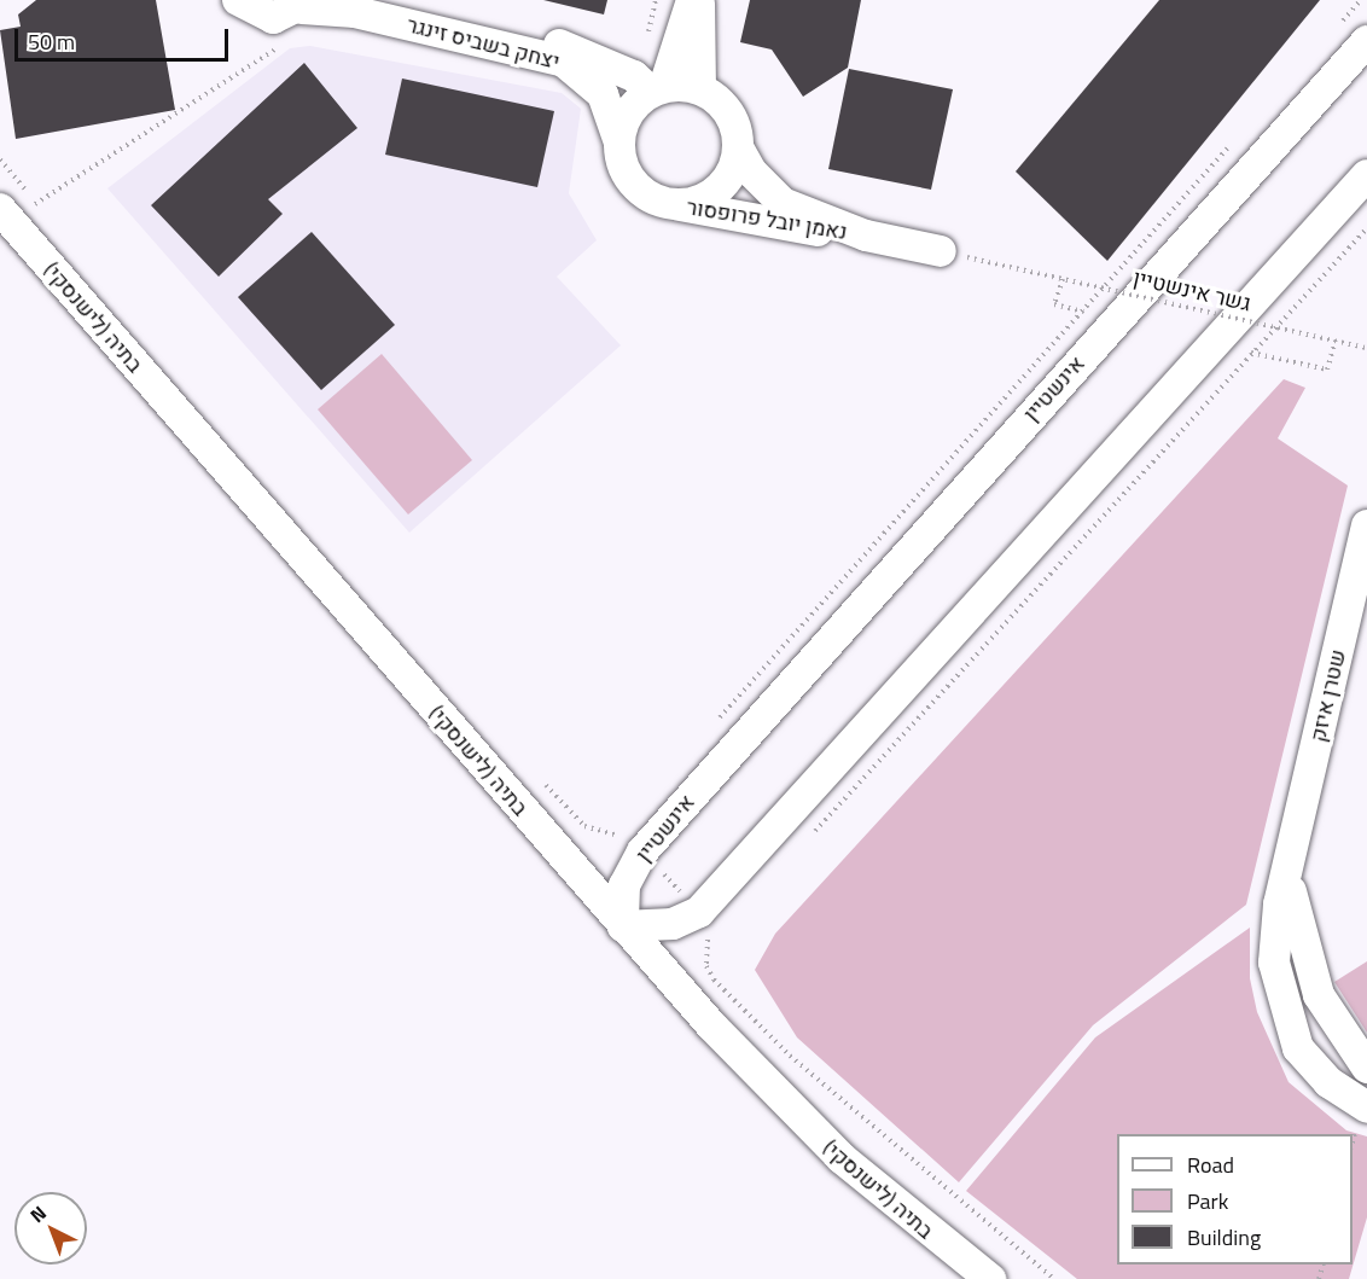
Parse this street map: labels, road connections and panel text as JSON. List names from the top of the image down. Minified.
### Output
{"streets":{"street":["יצחק בשביס זינגר","נאמן יובל פרופסור","בתיה (לישנסקי)","אינשטיין","שטרן איזק"],"path":["גשר אינשטיין"]},"crossings":[["יצחק בשביס זינגר","נאמן יובל פרופסור"],["נאמן יובל פרופסור","גשר אינשטיין"],["בתיה (לישנסקי)","אינשטיין"]],"legend":["Road","Park","Building"],"scale_bar":"50 m","north":"top left"}
